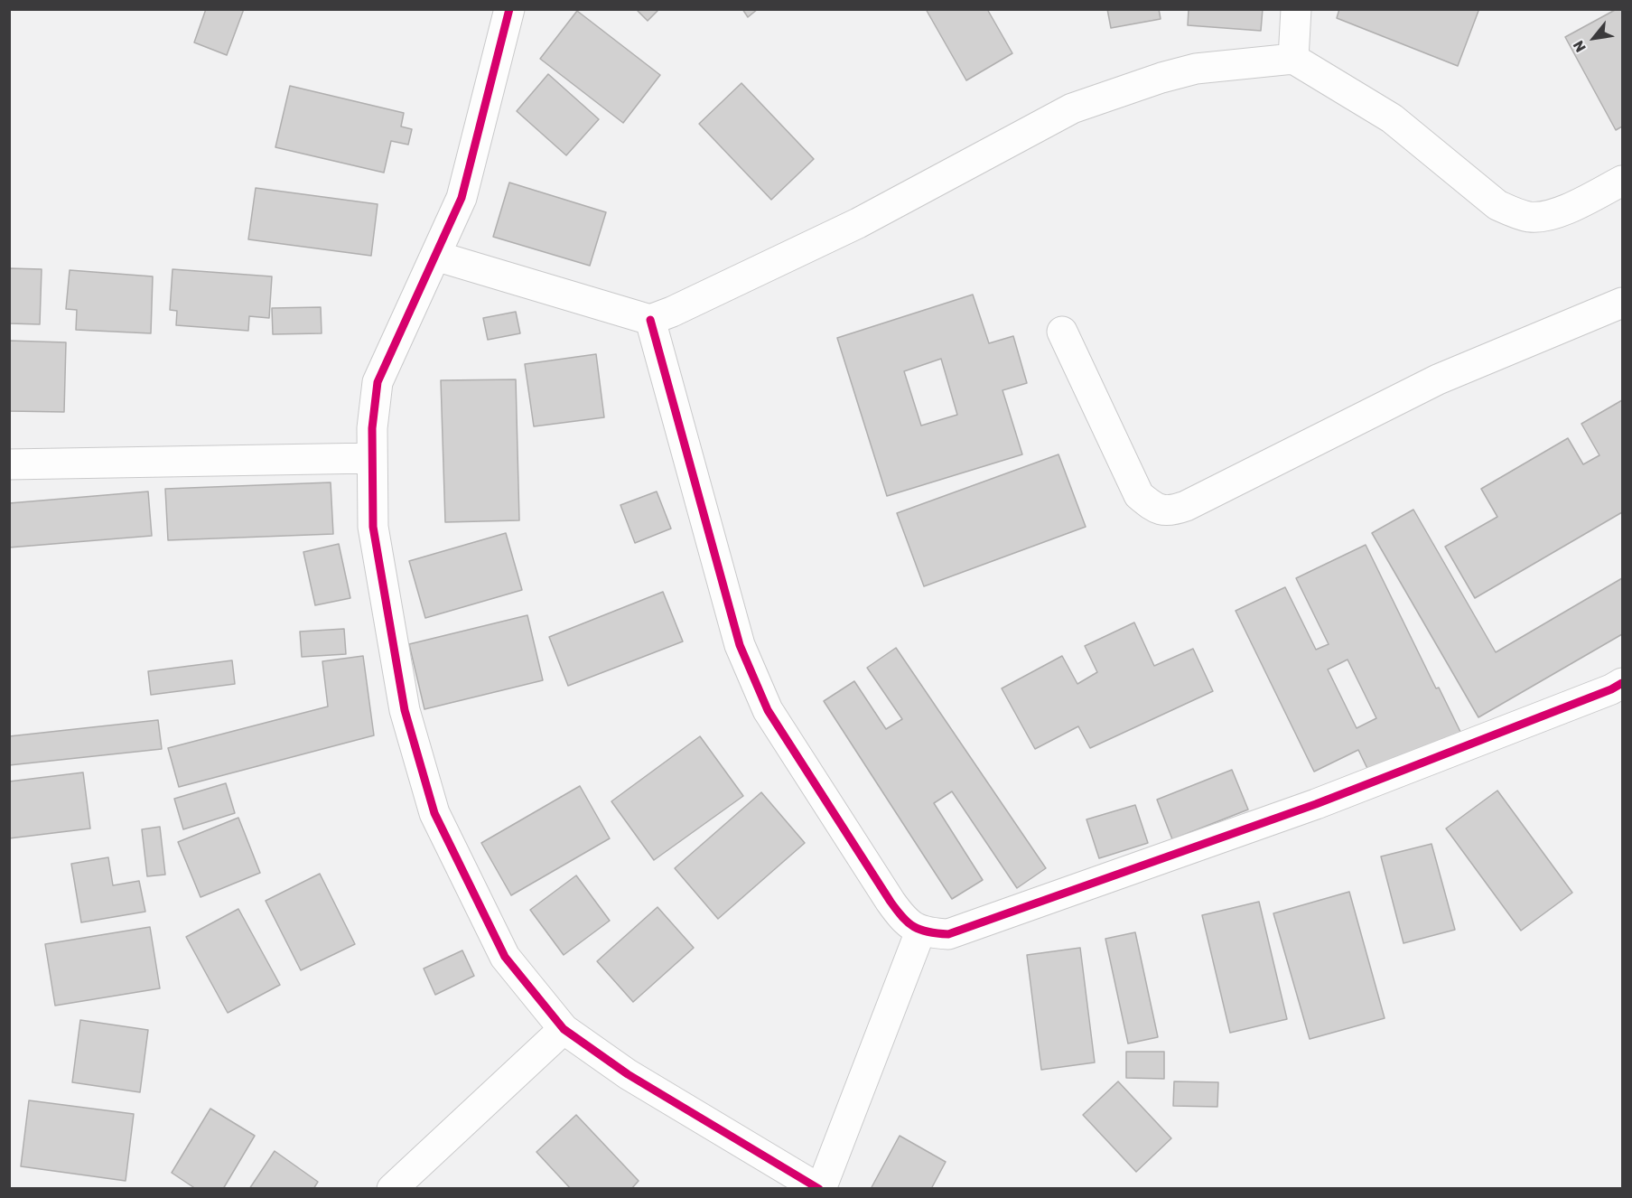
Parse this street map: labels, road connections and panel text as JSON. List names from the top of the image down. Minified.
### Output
{"north":"bottom left"}
